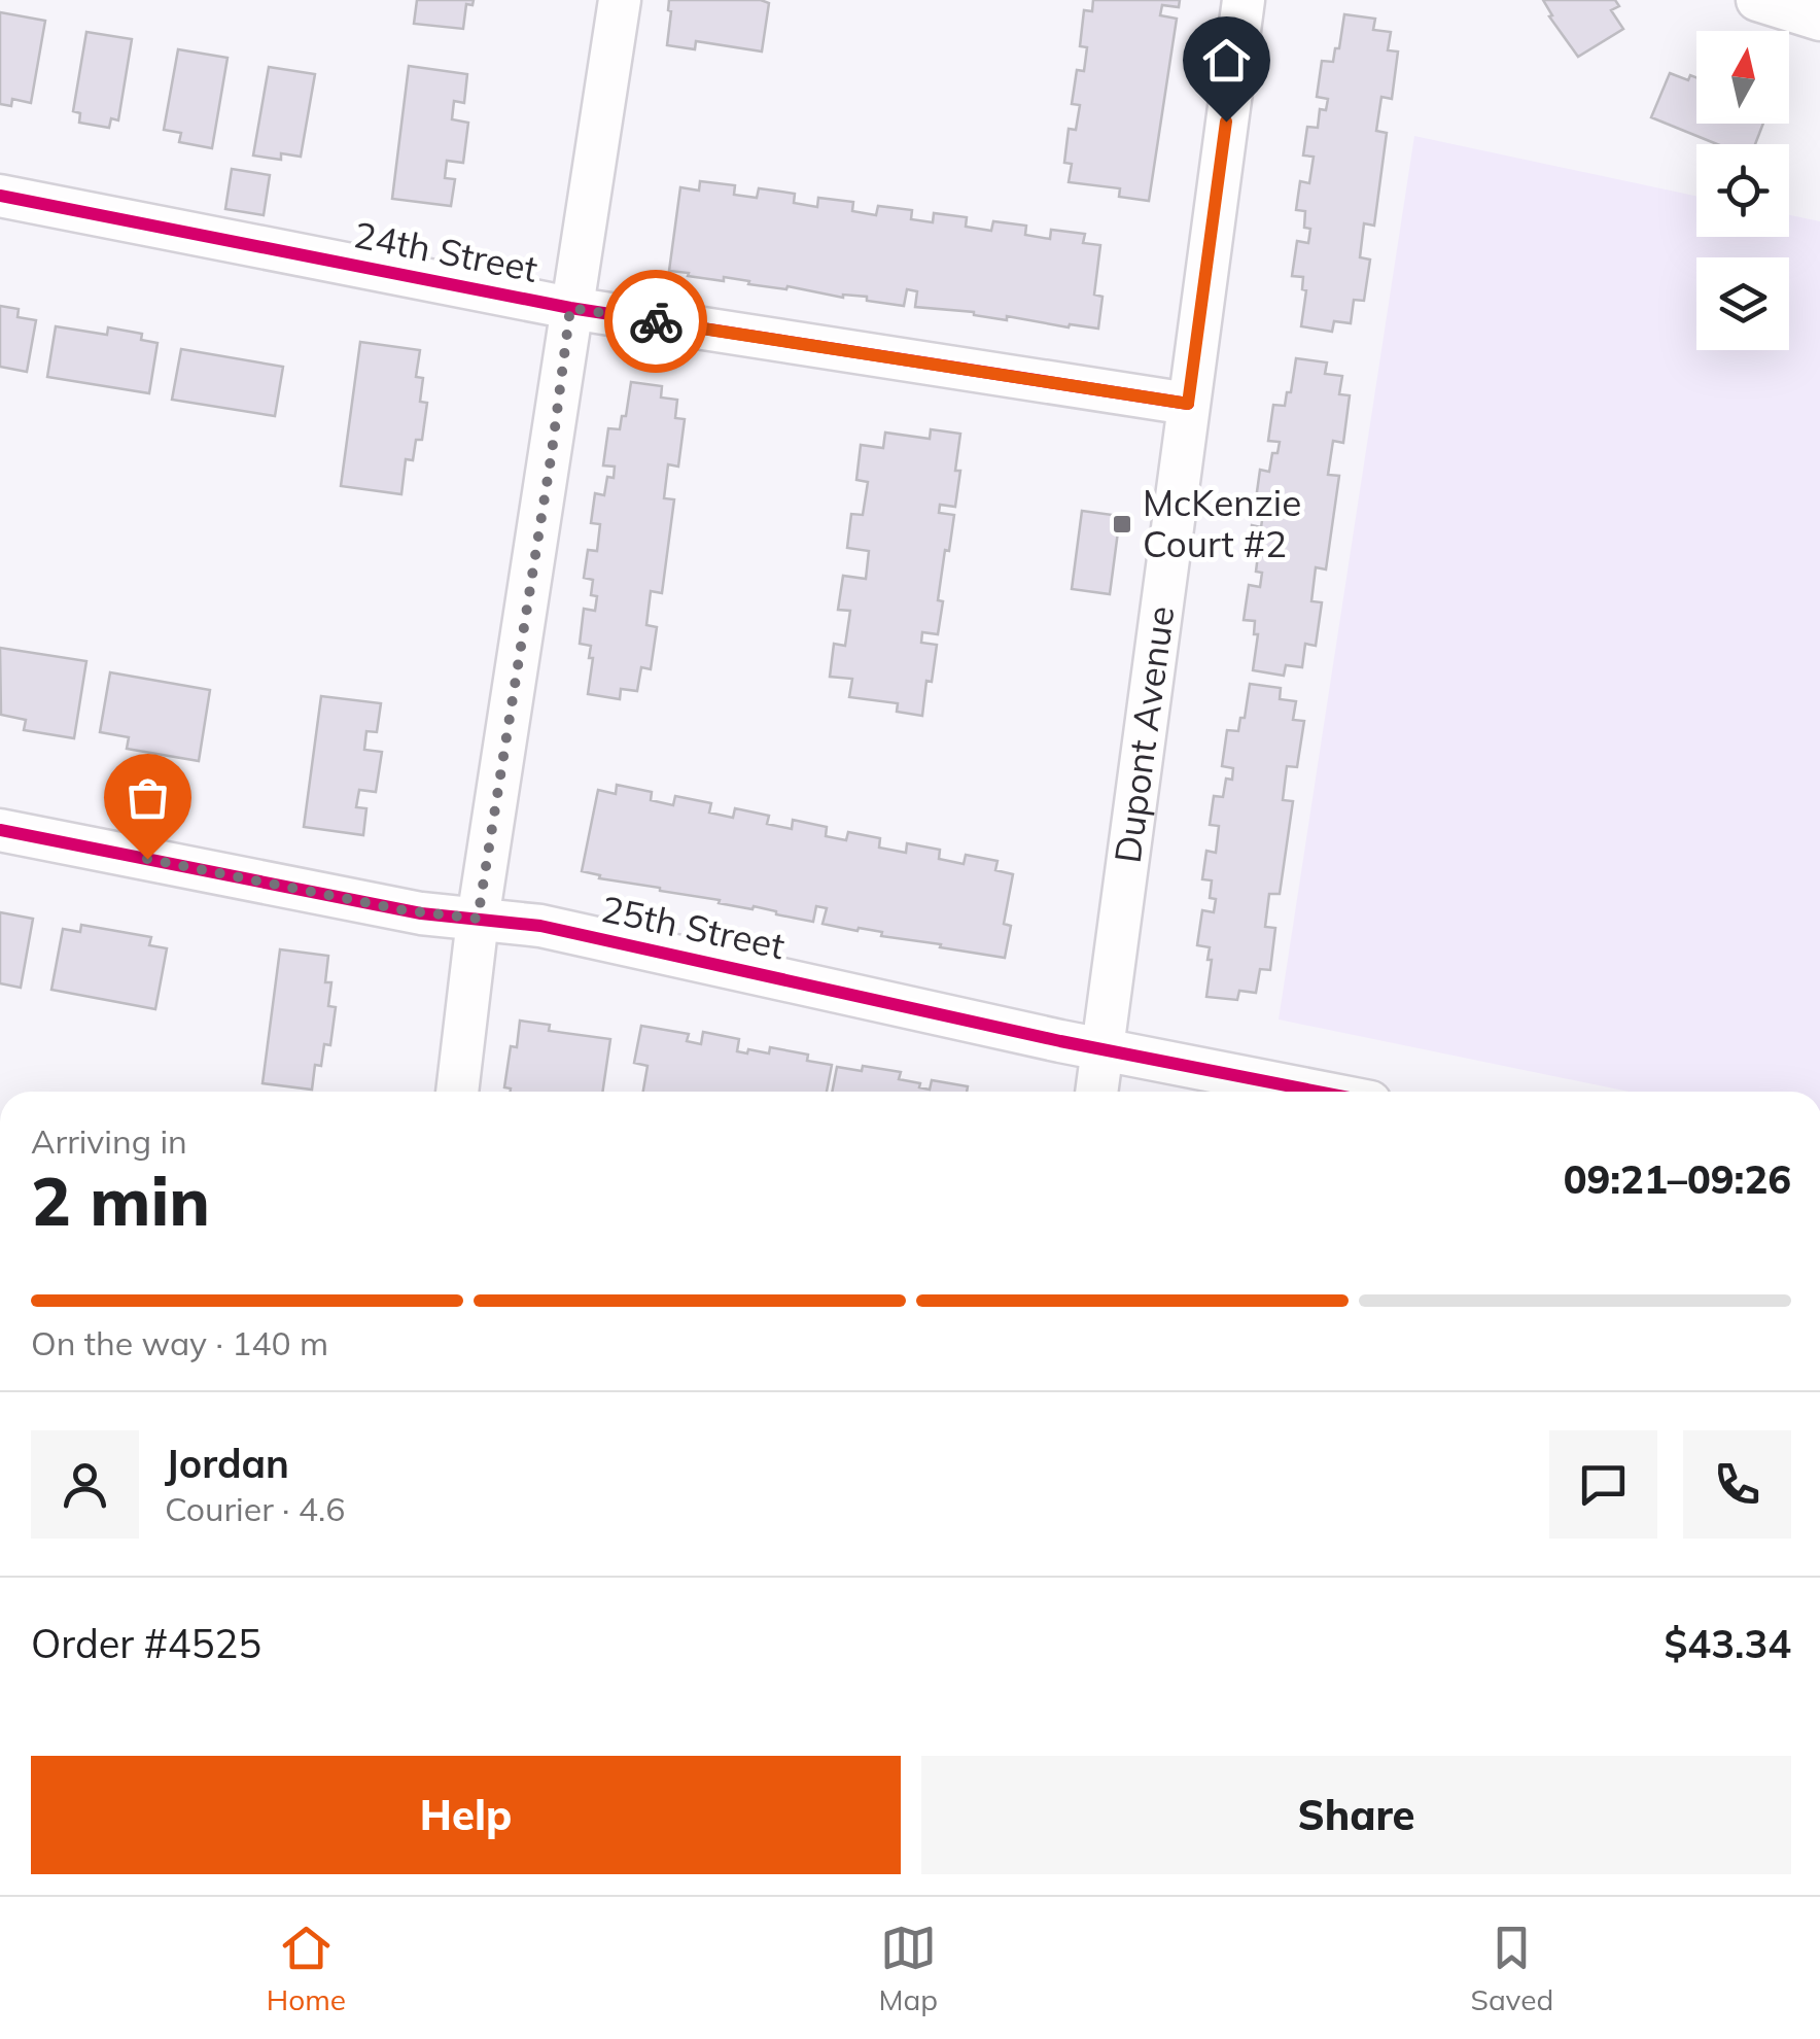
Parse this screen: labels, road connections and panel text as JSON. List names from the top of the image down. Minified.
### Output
{"streets":{"street":["24th Street","Dupont Avenue","25th Street"]},"crossings":[["24th Street","Dupont Avenue"],["Dupont Avenue","25th Street"]],"places":{"transit":["McKenzie Court #2"]},"north":"top","page":{"heading":["2 min","Arriving in","09:21–09:26"],"panel":["Jordan","Courier · 4.6","Order #4525","$43.34"],"bar":"On the way · 140 m","buttons":["Help","Share"],"tabs":["Home","Map","Saved"]}}
